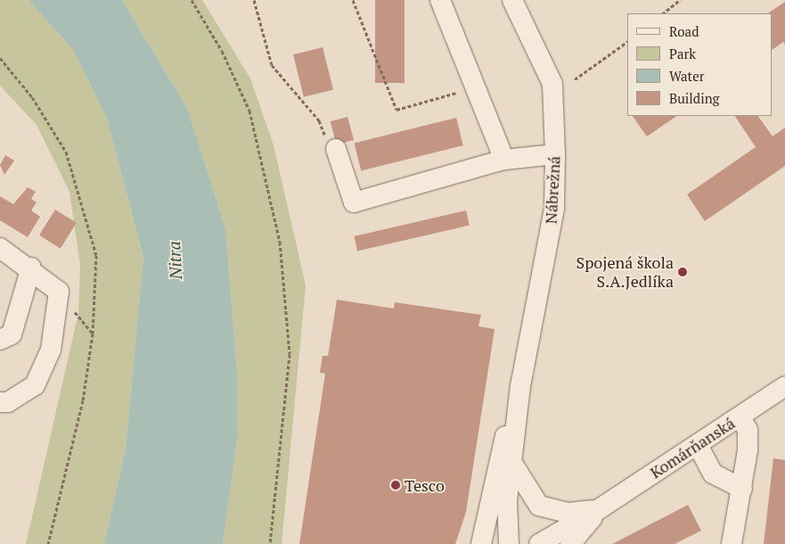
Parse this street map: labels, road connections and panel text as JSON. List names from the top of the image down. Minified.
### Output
{"streets":{"street":["Nábrežná","Komárňanská"]},"water":["Nitra"],"places":["Spojená škola S.A.Jedlíka","Tesco"],"legend":["Road","Park","Water","Building"]}
